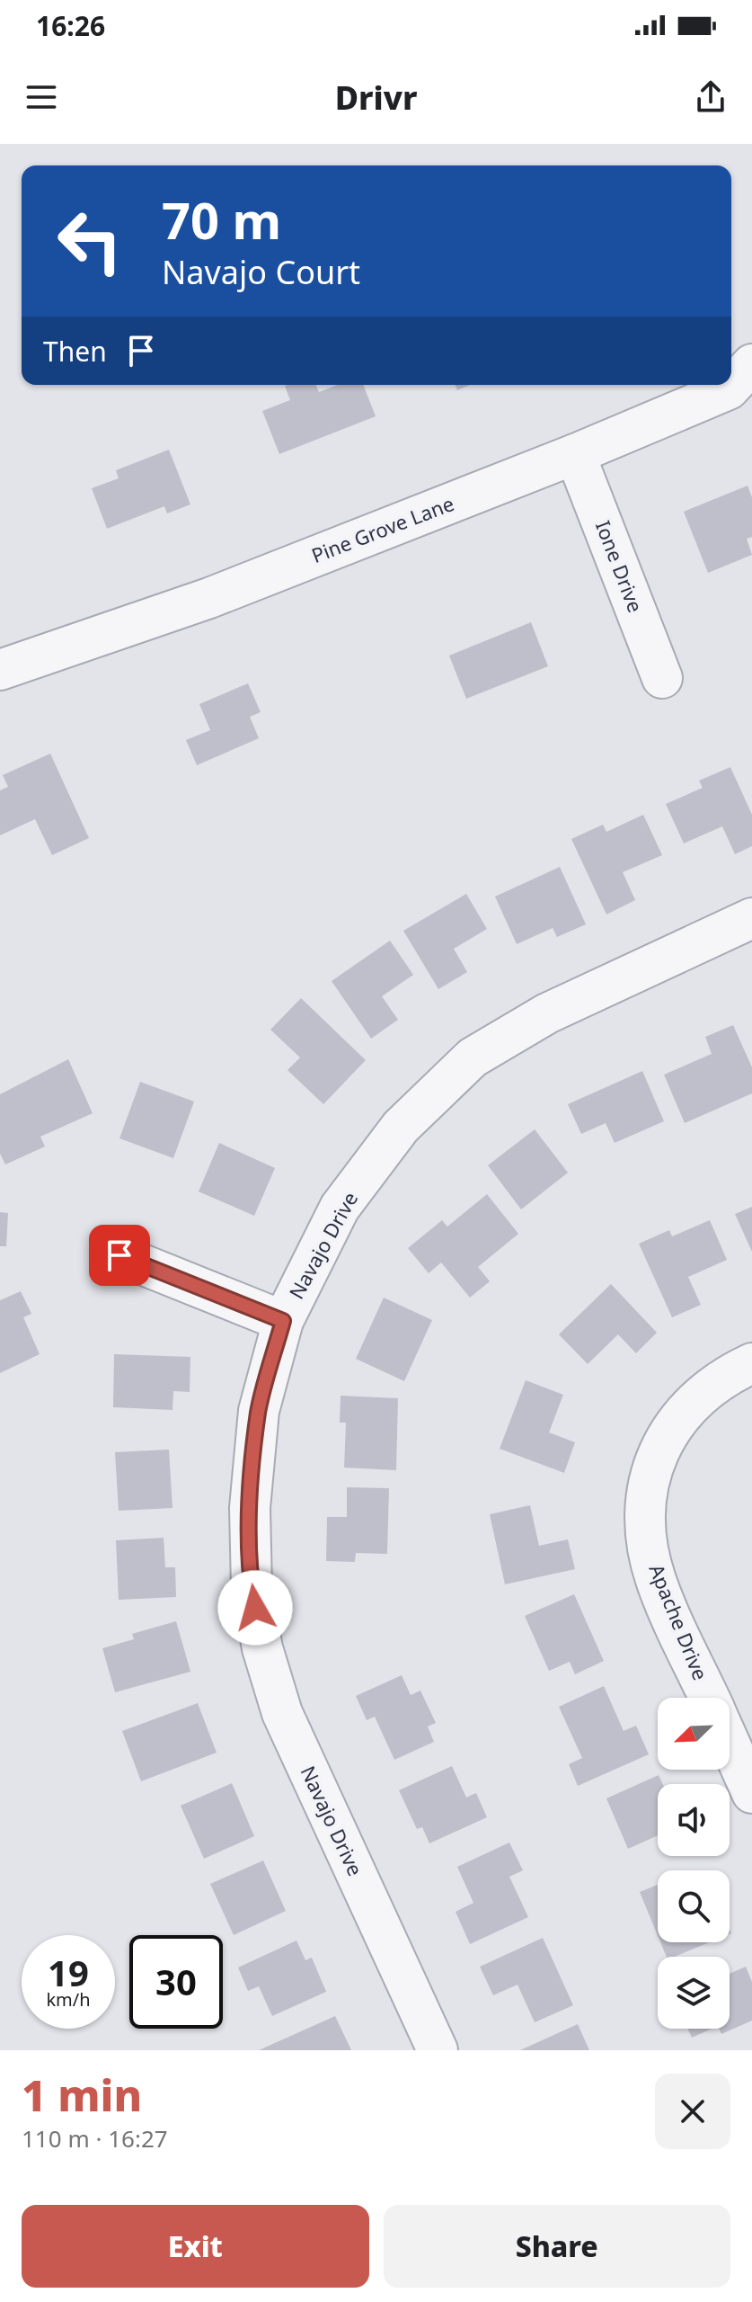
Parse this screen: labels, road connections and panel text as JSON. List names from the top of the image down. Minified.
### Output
{"streets":{"street":["Pine Grove Lane","Ione Drive","Navajo Drive","Apache Drive"]},"crossings":[["Pine Grove Lane","Ione Drive"]],"north":"bottom left","page":{"status":"16:26","header":"Drivr","turn":["70 m","Navajo Court"],"then":"Then","speed":"19 km/h","limit":"30","heading":["1 min","110 m · 16:27"],"buttons":["Exit","Share"]}}
